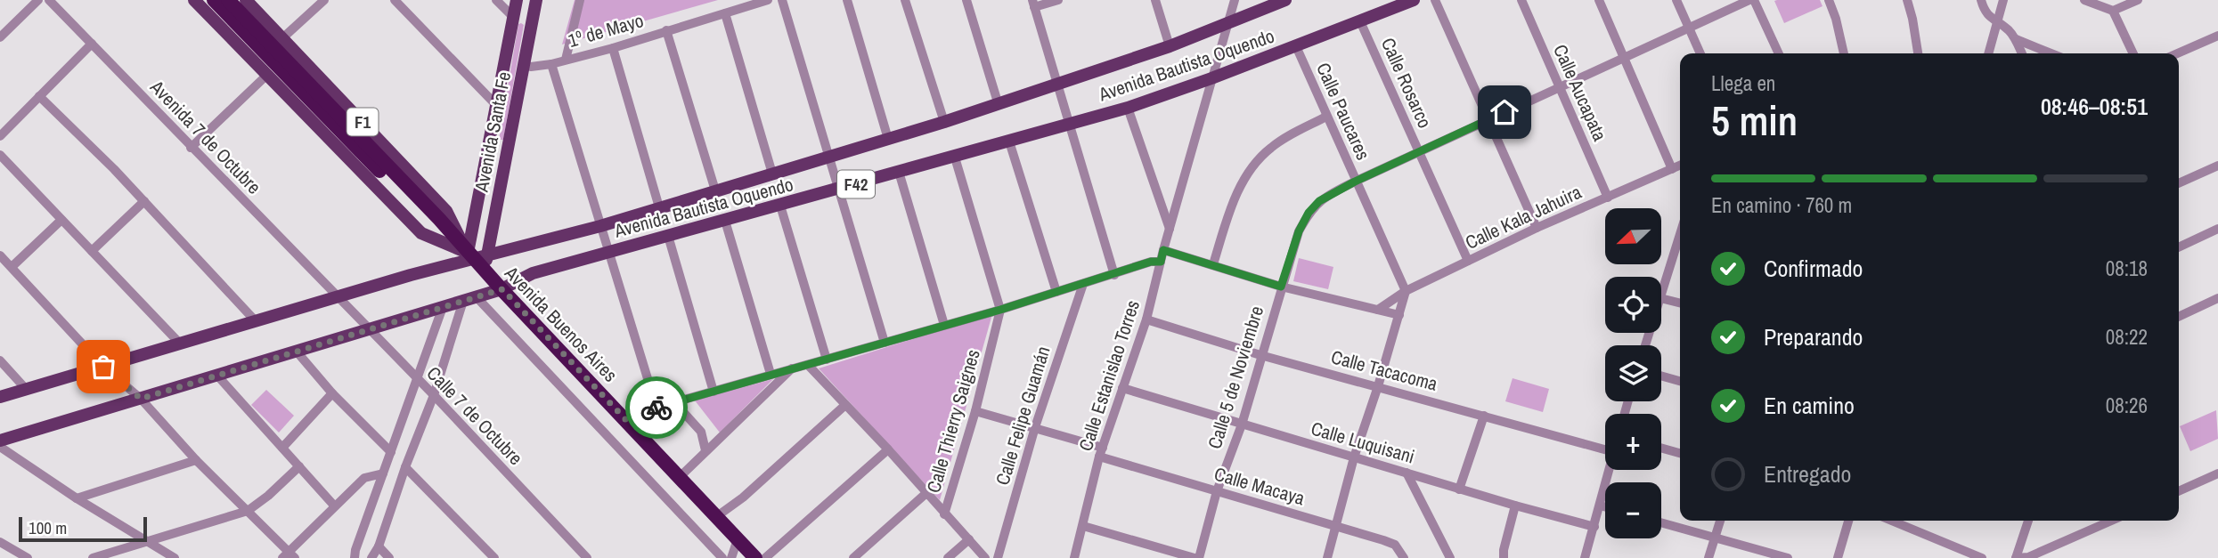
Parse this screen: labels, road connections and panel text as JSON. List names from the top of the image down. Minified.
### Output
{"streets":{"highway":["F1","Avenida Buenos Aires"],"main road":["Avenida Bautista Oquendo","Avenida Santa Fe","F42"],"street":["1º de Mayo","Calle Rosarco","Calle Aucapata","Calle Paucares","Avenida 7 de Octubre","Calle Kala Jahuira","Calle Tacacoma","Calle Estanislao Torres","Calle 5 de Noviembre","Calle 7 de Octubre","Calle Felipe Guamán","Calle Thierry Saignes","Calle Luquisani","Calle Macaya"]},"crossings":[["1º de Mayo","Avenida Santa Fe"],["Avenida Bautista Oquendo","Calle Rosarco"],["Avenida Bautista Oquendo","Calle Paucares"],["Avenida Bautista Oquendo","Avenida Santa Fe"],["Avenida Bautista Oquendo","Avenida 7 de Octubre"],["Avenida Bautista Oquendo","Avenida Buenos Aires"],["Avenida Bautista Oquendo","Calle Estanislao Torres"],["Avenida Bautista Oquendo","Calle 7 de Octubre"],["Calle Rosarco","Calle Kala Jahuira"],["Calle Rosarco","Calle 5 de Noviembre"],["Calle Aucapata","Calle Kala Jahuira"],["Calle Aucapata","Calle 5 de Noviembre"],["Calle Paucares","Calle Kala Jahuira"],["Calle Paucares","Calle 5 de Noviembre"],["Avenida Santa Fe","Avenida Buenos Aires"],["Avenida 7 de Octubre","Calle 7 de Octubre"],["Calle Tacacoma","Calle Estanislao Torres"],["Calle Tacacoma","Calle 5 de Noviembre"],["Calle Estanislao Torres","Calle Luquisani"],["Calle Estanislao Torres","Calle Macaya"],["Calle 5 de Noviembre","Calle Luquisani"],["Calle 5 de Noviembre","Calle Macaya"],["Calle Felipe Guamán","Calle Macaya"],["Calle Thierry Saignes","Calle Macaya"]],"scale_bar":"100 m","north":"bottom left","page":{"heading":["5 min","Llega en","08:46–08:51"],"bar":"En camino · 760 m","map_buttons":["+","−"],"list":[["Confirmado","08:18"],["Preparando","08:22"],["En camino","08:26"],"Entregado"],"scale":"100 m"}}
